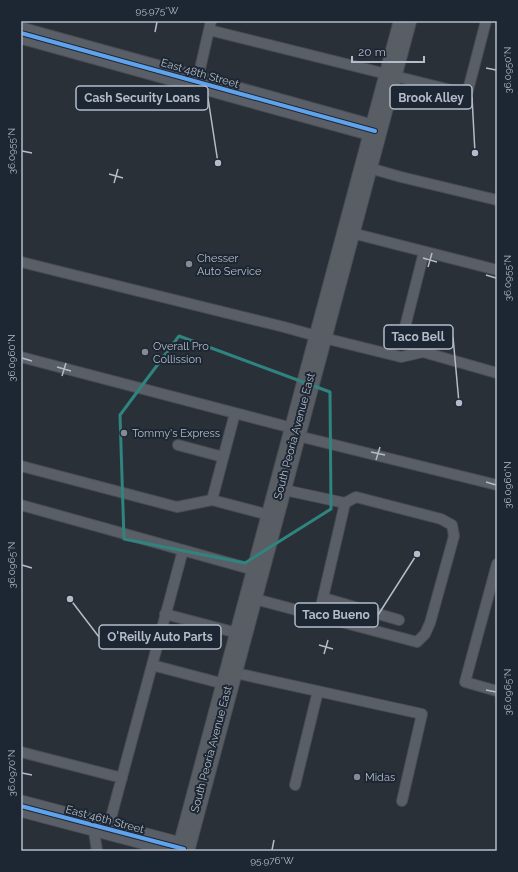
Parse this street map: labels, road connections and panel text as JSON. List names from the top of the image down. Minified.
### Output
{"streets":{"main road":["South Peoria Avenue East"],"street":["East 48th Street","East 46th Street"]},"crossings":[["East 48th Street","South Peoria Avenue East"],["South Peoria Avenue East","East 46th Street"]],"places":["Brook Alley","Cash Security Loans","Chesser Auto Service","Overall Pro Collission","Taco Bell","Tommy's Express","Taco Bueno","O'Reilly Auto Parts","Midas"],"scale_bar":"20 m","coordinates":["95.975°W","36.0950°N","36.0955°N","36.0960°N","36.0965°N","36.0970°N","95.976°W"]}
